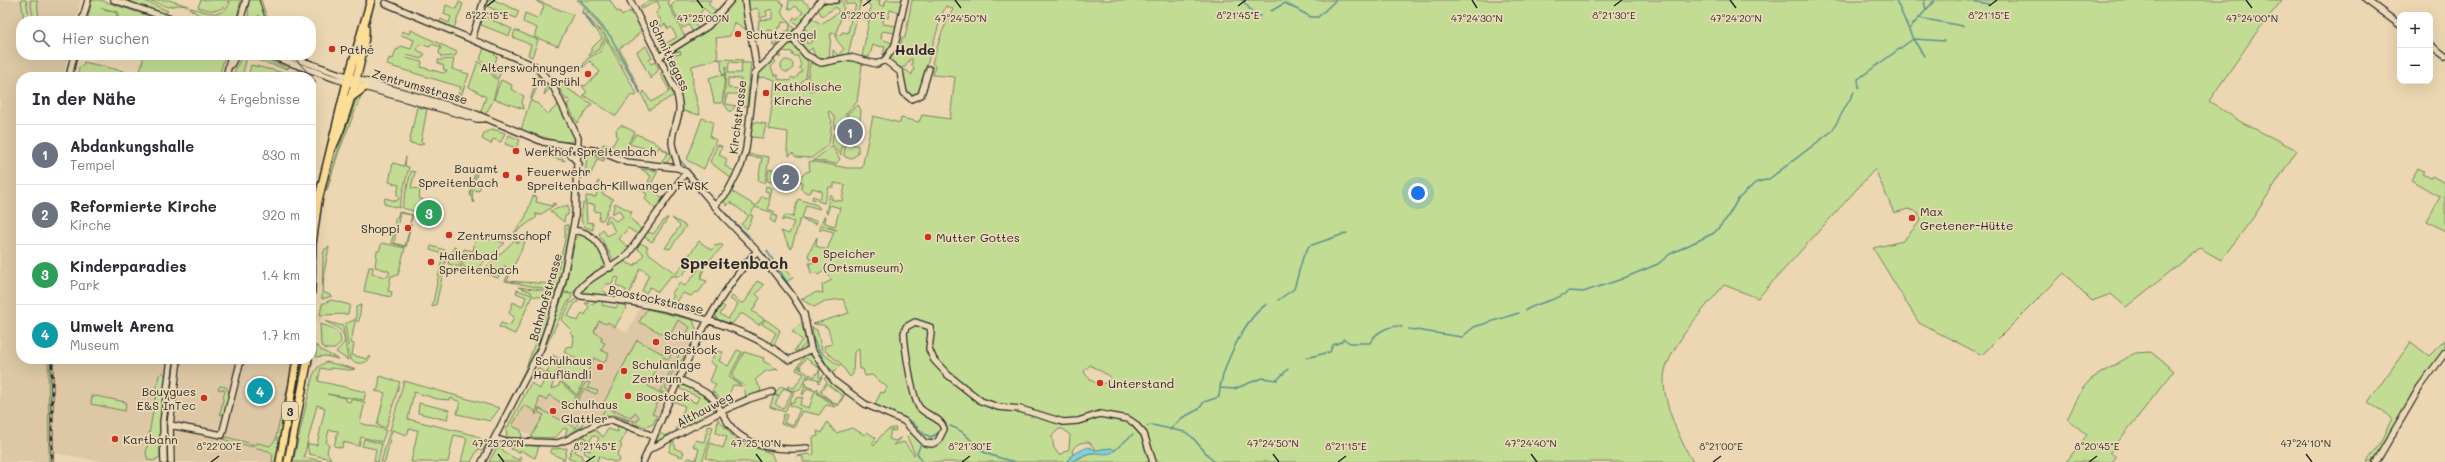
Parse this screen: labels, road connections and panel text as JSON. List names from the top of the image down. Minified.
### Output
{"streets":{"main road":["3"],"street":["Schmittegass","Zentrumsstrasse","Kirchstrasse","Bahnhofstrasse","Boostockstrasse","Althauweg"]},"crossings":[["Schmittegass","Zentrumsstrasse"],["Zentrumsstrasse","Bahnhofstrasse"]],"districts":["Halde","Spreitenbach"],"places":["Schutzengel","Pathé","Alterswohnungen Im Brühl","Katholische Kirche","Werkhof Spreitenbach","Bauamt Spreitenbach","Feuerwehr Spreitenbach-Killwangen FWSK","Max Gretener-Hütte","Shoppi","Zentrumsschopf","Mutter Gottes","Speicher (Ortsmuseum)","Hallenbad Spreitenbach","Schulhaus Boostock","Schulhaus Haufländli","Schulanlage Zentrum","Unterstand","Boostock","Bouygues E&S InTec","Schulhaus Glattler","Kartbahn"],"page":{"map_buttons":["+","−"],"search":"Hier suchen","heading":["In der Nähe","4 Ergebnisse"],"pins":["1","2","3","4"],"list":[{"mark":"1","name":"Abdankungshalle","note":"Tempel","value":"830 m"},{"mark":"2","name":"Reformierte Kirche","note":"Kirche","value":"920 m"},{"mark":"3","name":"Kinderparadies","note":"Park","value":"1.4 km"},{"mark":"4","name":"Umwelt Arena","note":"Museum","value":"1.7 km"}]},"coordinates":["8°21'15\"E","8°22'15\"E","8°22'00\"E","8°21'45\"E","8°21'30\"E","47°25'00\"N","47°24'50\"N","47°24'30\"N","47°24'20\"N","47°24'00\"N","47°25'20\"N","47°25'10\"N","47°24'40\"N","47°24'10\"N","8°21'00\"E","8°20'45\"E"]}
